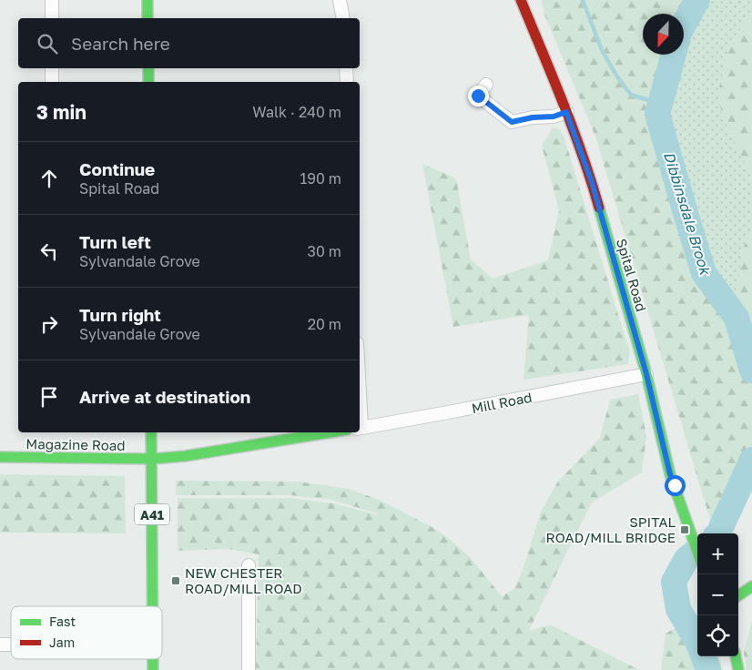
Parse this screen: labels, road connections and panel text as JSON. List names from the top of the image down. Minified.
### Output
{"streets":{"main road":["Spital Road","Magazine Road","A41"],"street":["Mill Road"]},"crossings":[["Spital Road","Mill Road"],["Magazine Road","A41"]],"water":["Dibbinsdale Brook"],"places":{"transit":["SPITAL ROAD/MILL BRIDGE","NEW CHESTER ROAD/MILL ROAD"]},"legend":["Fast","Jam"],"north":"bottom","page":{"search":"Search here","heading":["3 min","Walk · 240 m"],"list":[["Continue","Spital Road","190 m"],["Turn left","Sylvandale Grove","30 m"],["Turn right","Sylvandale Grove","20 m"],"Arrive at destination"],"map_buttons":["+","−"]}}
